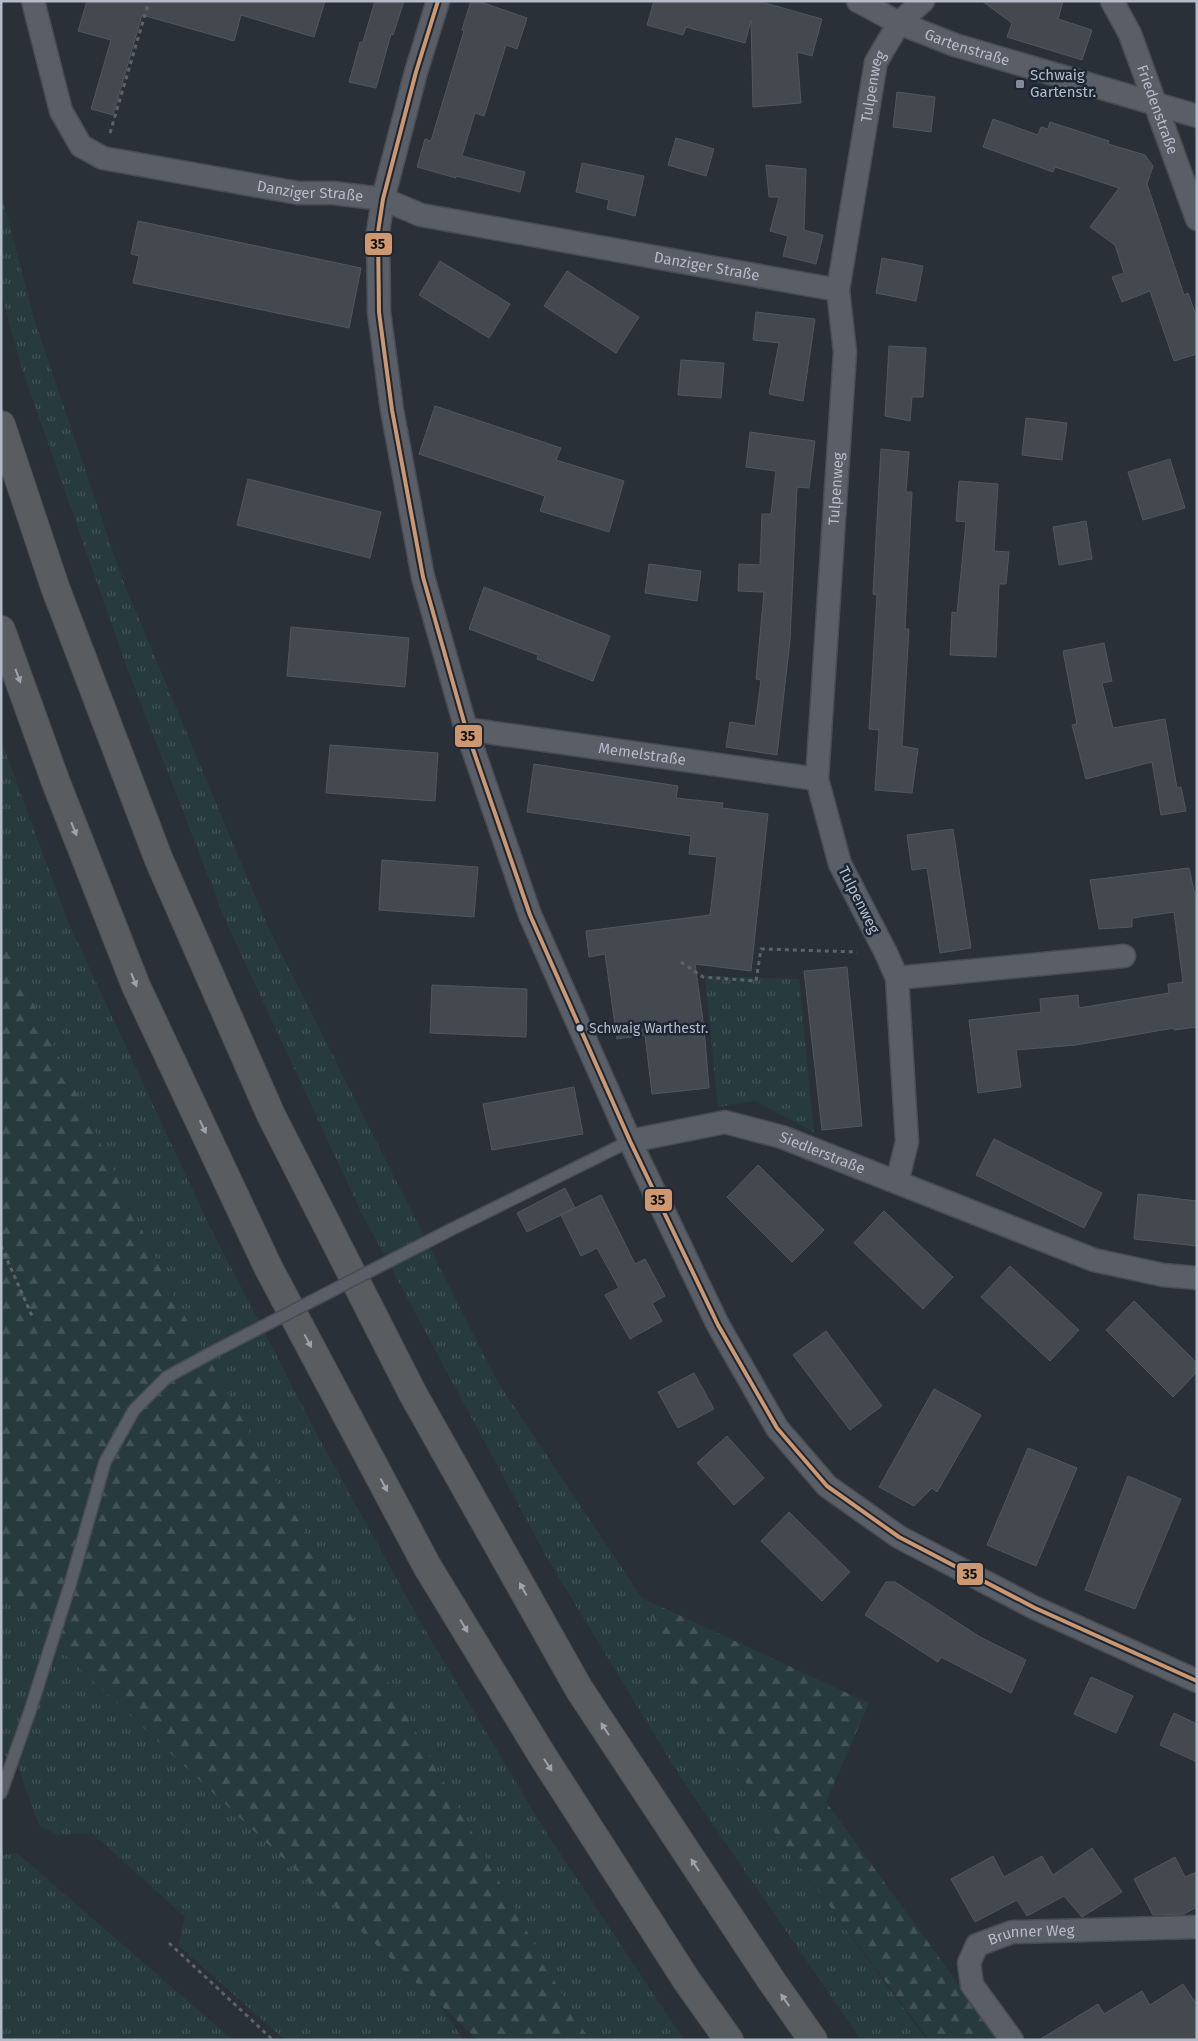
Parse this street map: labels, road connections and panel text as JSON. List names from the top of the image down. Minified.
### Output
{"streets":{"street":["Gartenstraße","Tulpenweg","Friedenstraße","Danziger Straße","Memelstraße","Siedlerstraße","Brunner Weg"]},"crossings":[["Gartenstraße","Tulpenweg"],["Gartenstraße","Friedenstraße"],["Tulpenweg","Danziger Straße"],["Tulpenweg","Memelstraße"],["Tulpenweg","Siedlerstraße"]],"places":{"transit":["Schwaig Gartenstr."],"other":["Schwaig Warthestr."]},"lines":["transit line 35"]}
